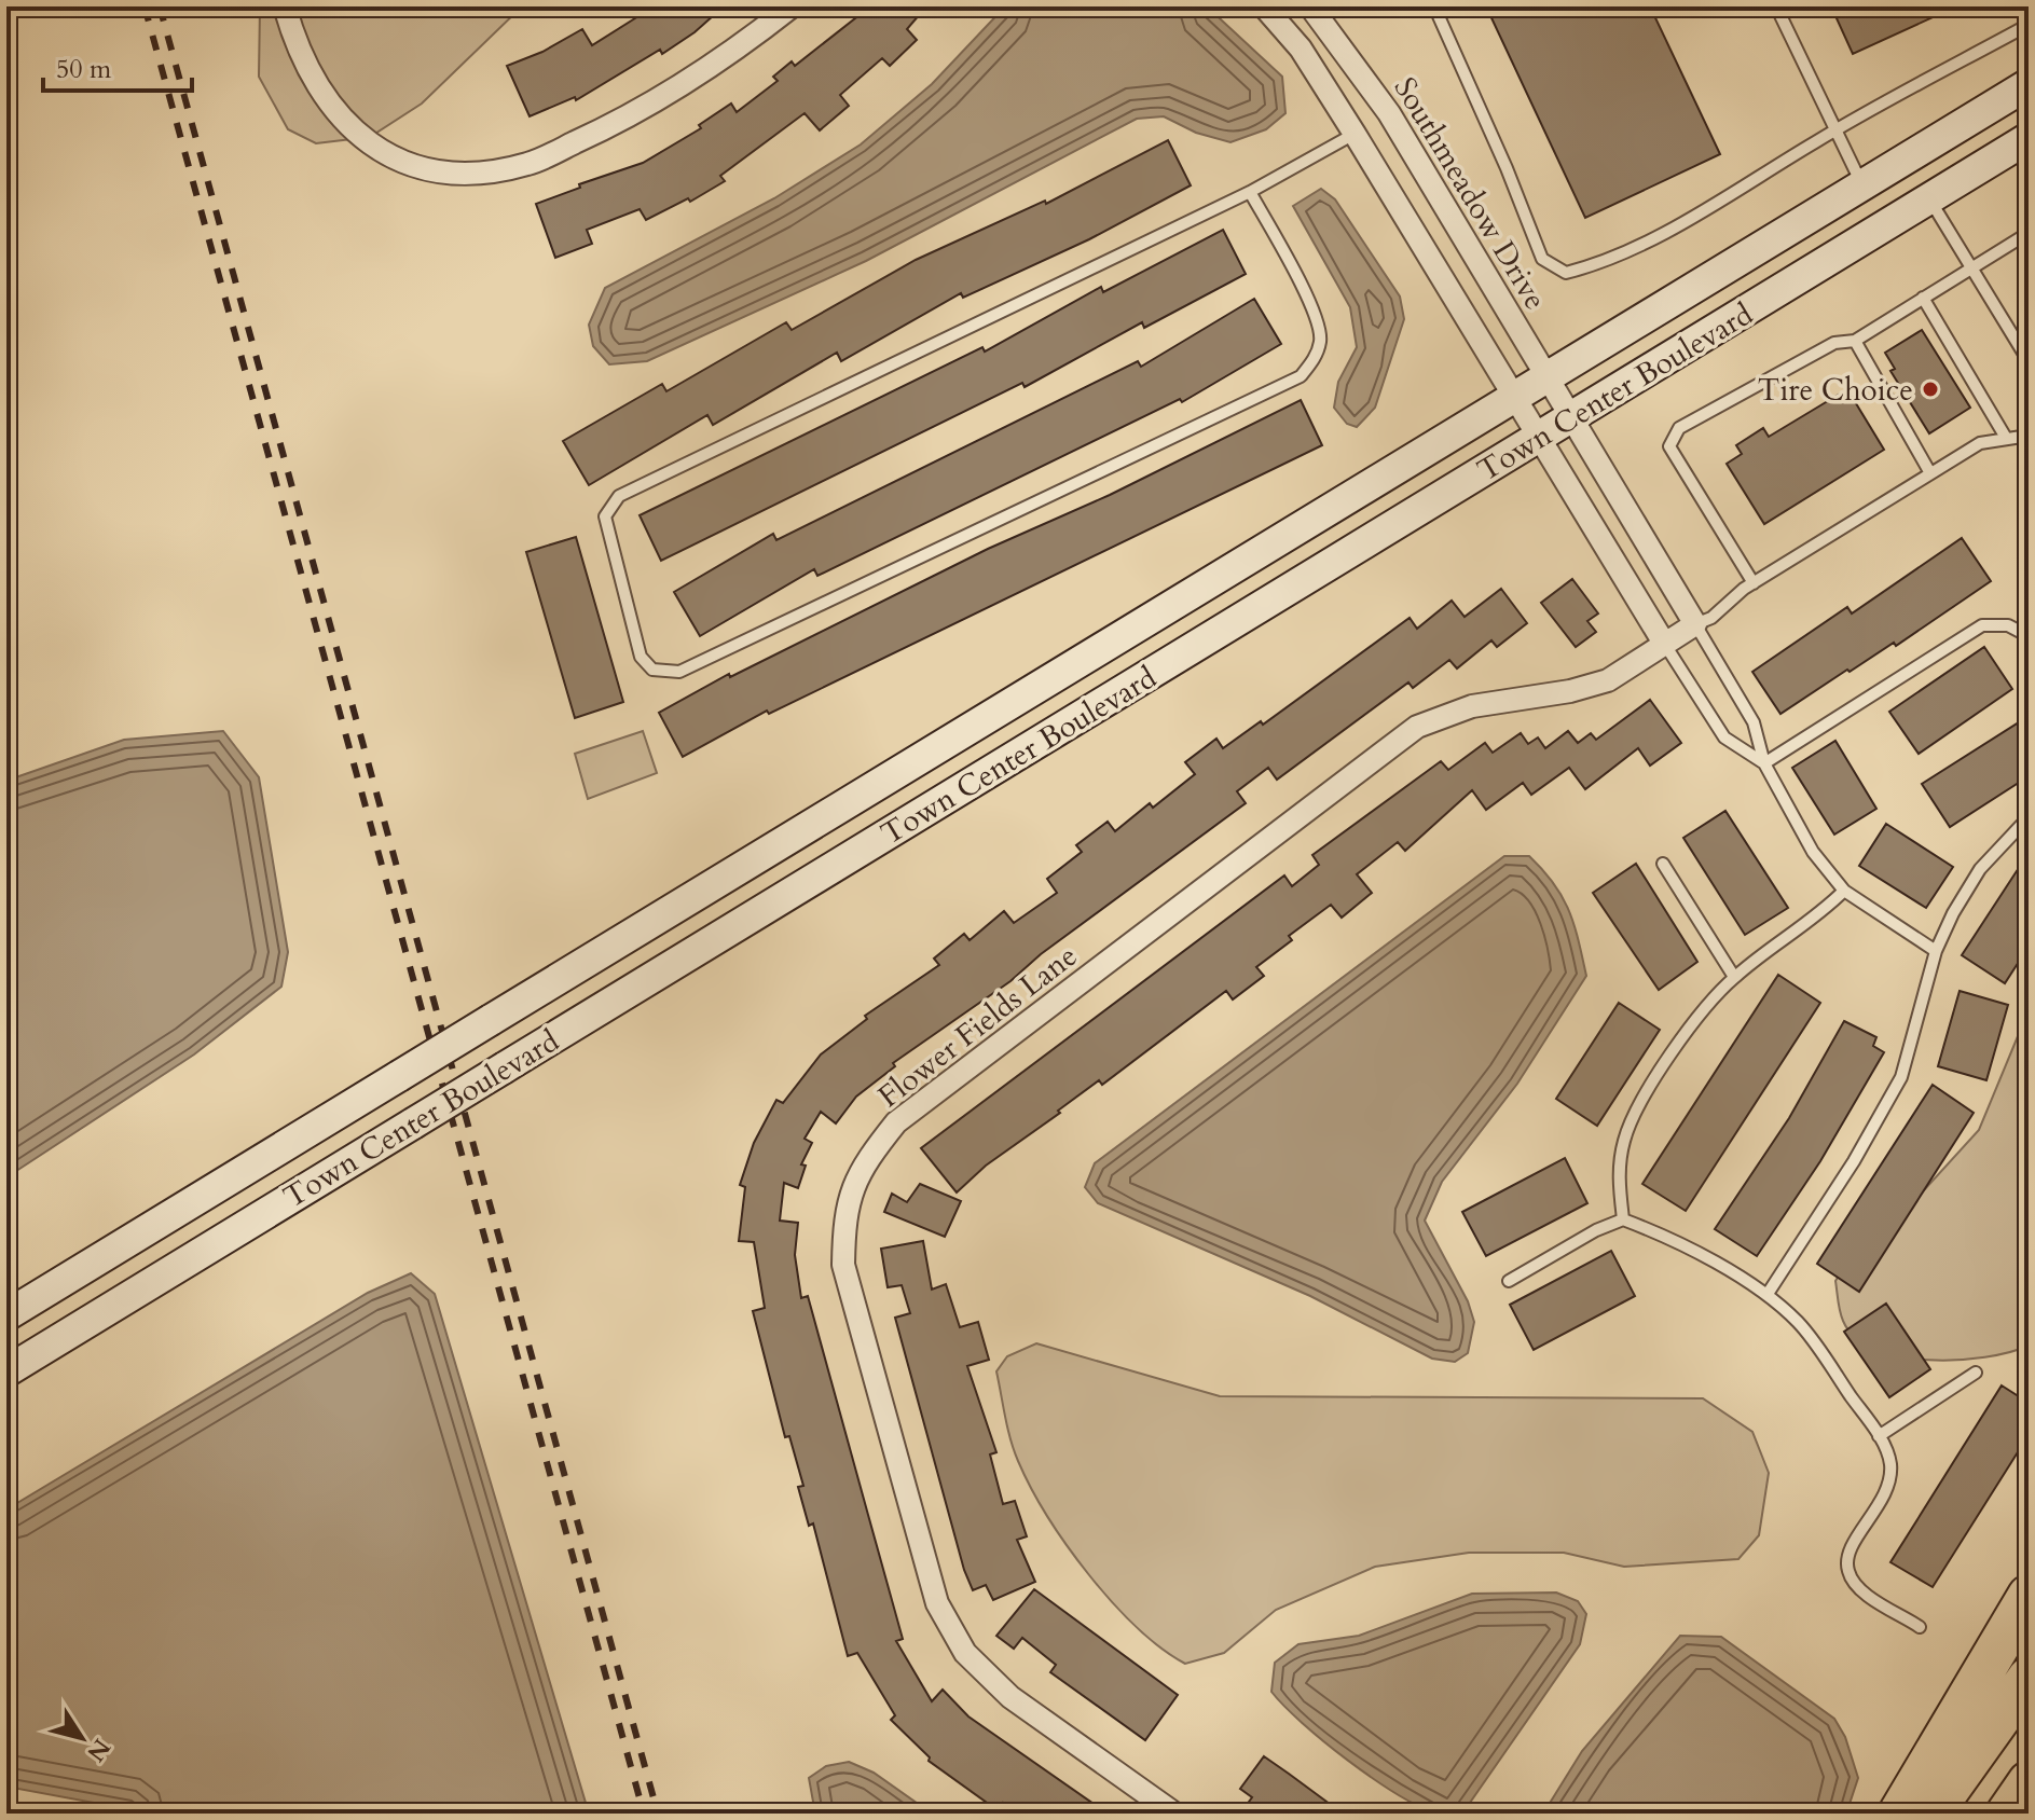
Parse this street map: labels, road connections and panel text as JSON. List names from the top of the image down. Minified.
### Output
{"streets":{"main road":["Town Center Boulevard"],"street":["Southmeadow Drive","Flower Fields Lane"]},"crossings":[["Southmeadow Drive","Town Center Boulevard"],["Southmeadow Drive","Flower Fields Lane"]],"places":["Tire Choice"],"scale_bar":"50 m","north":"bottom right"}
